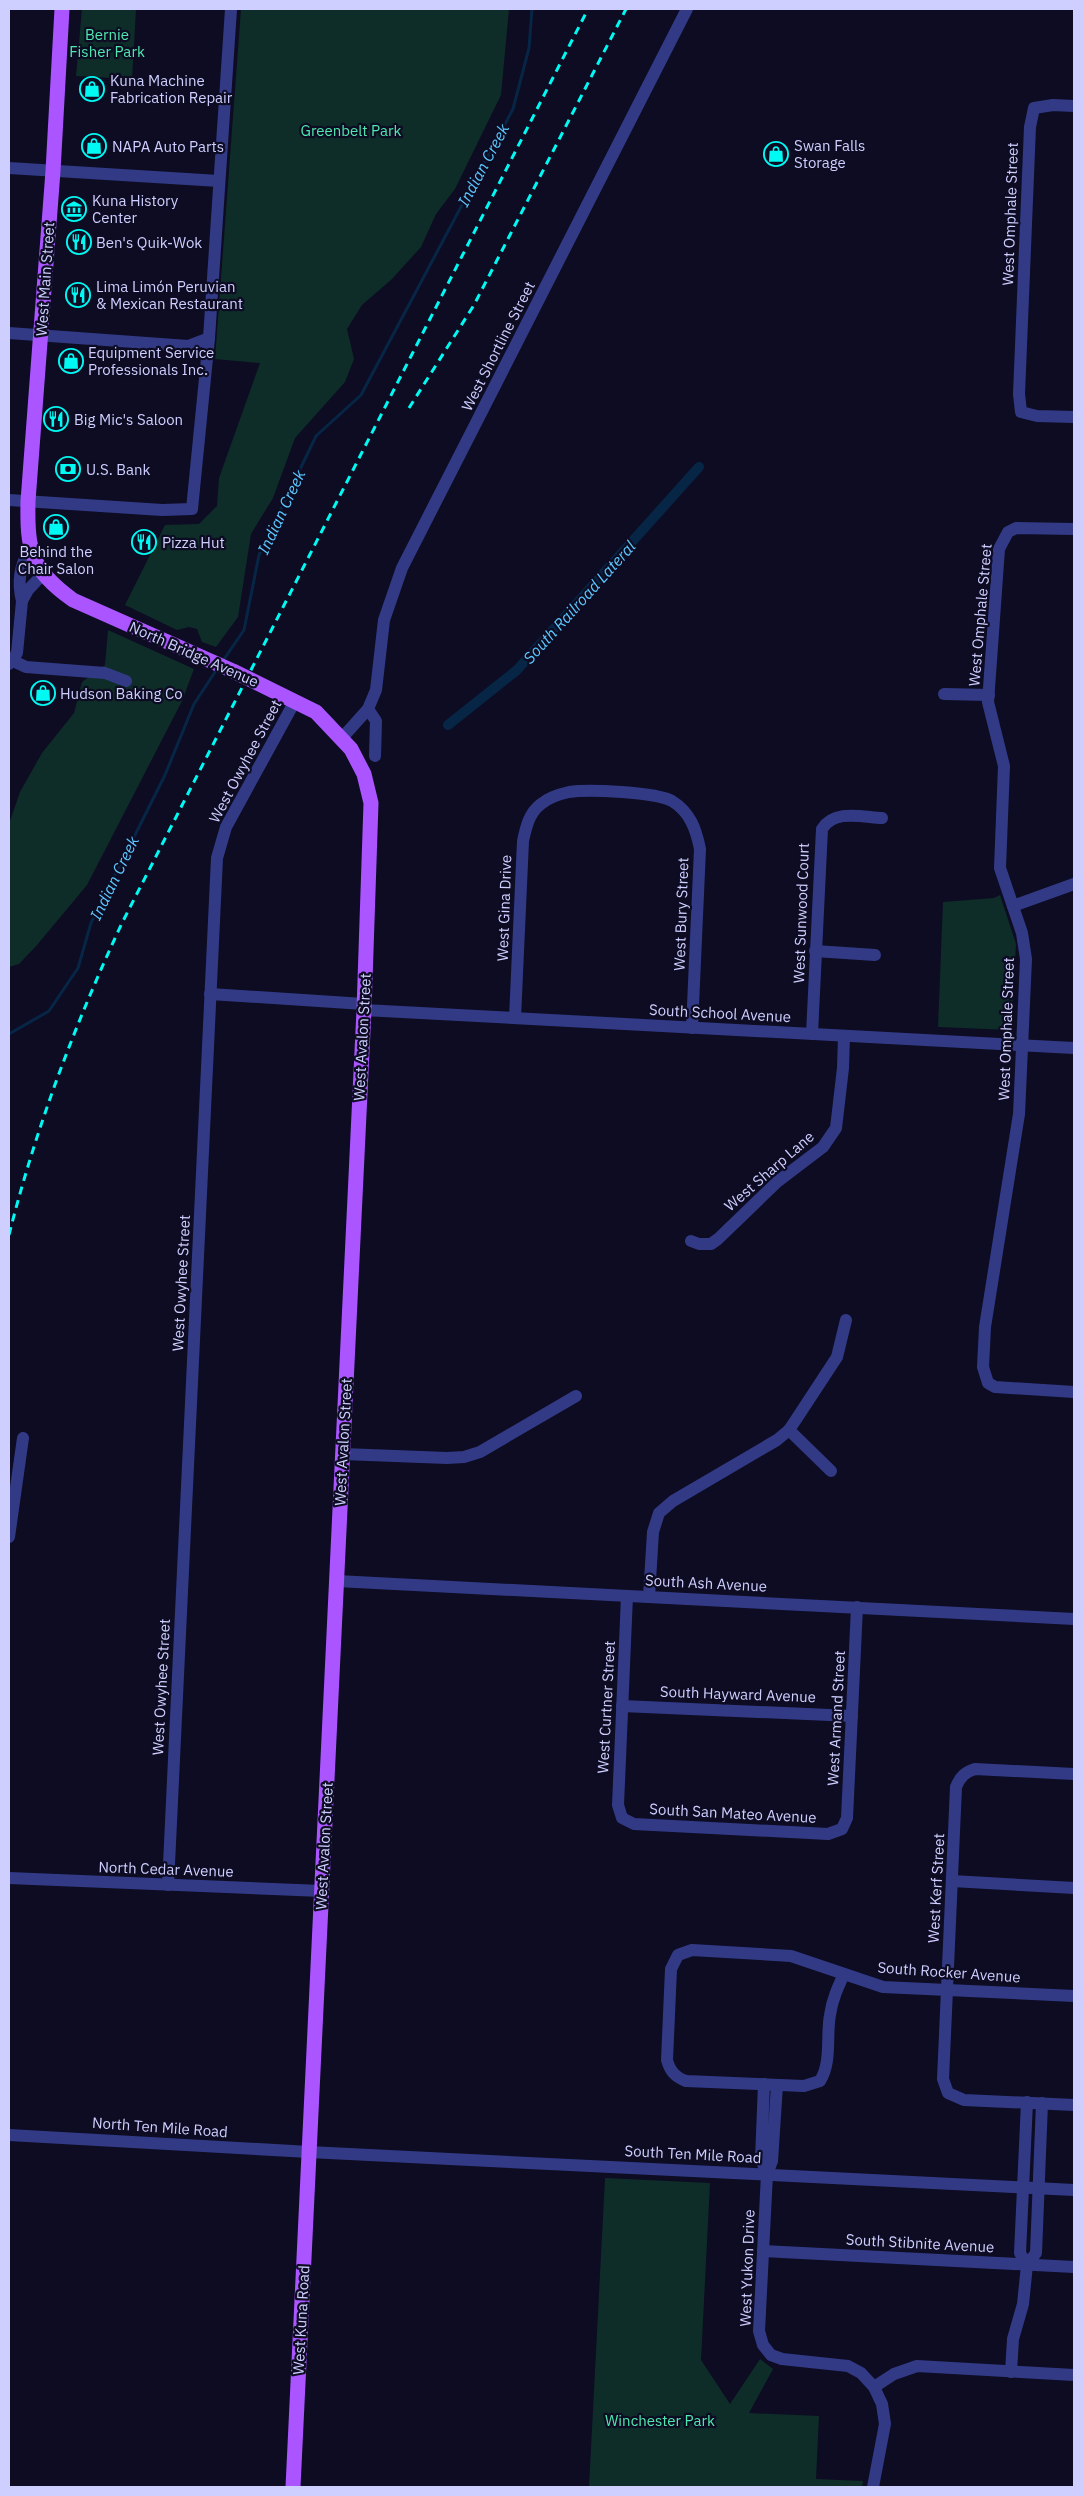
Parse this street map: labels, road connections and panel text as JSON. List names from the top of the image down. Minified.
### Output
{"streets":{"main road":["West Main Street","North Bridge Avenue","West Avalon Street","West Kuna Road"],"street":["West Omphale Street","West Shortline Street","West Owyhee Street","West Gina Drive","West Sunwood Court","West Bury Street","South School Avenue","West Sharp Lane","South Ash Avenue","South Hayward Avenue","West Curtner Street","West Armand Street","South San Mateo Avenue","North Cedar Avenue","West Kerf Street","South Rocker Avenue","North Ten Mile Road","South Ten Mile Road","South Stibnite Avenue","West Yukon Drive"]},"crossings":[["West Omphale Street","South School Avenue"],["West Main Street","North Bridge Avenue"],["West Shortline Street","North Bridge Avenue"],["West Shortline Street","West Avalon Street"],["North Bridge Avenue","West Owyhee Street"],["North Bridge Avenue","West Avalon Street"],["West Owyhee Street","South School Avenue"],["West Owyhee Street","North Cedar Avenue"],["West Gina Drive","West Bury Street"],["West Gina Drive","South School Avenue"],["West Sunwood Court","South School Avenue"],["West Bury Street","South School Avenue"],["South School Avenue","West Avalon Street"],["South School Avenue","West Sharp Lane"],["West Avalon Street","South Ash Avenue"],["West Avalon Street","North Cedar Avenue"],["West Avalon Street","North Ten Mile Road"],["West Avalon Street","South Ten Mile Road"],["West Avalon Street","West Kuna Road"],["South Ash Avenue","West Curtner Street"],["South Ash Avenue","West Armand Street"],["South Hayward Avenue","West Curtner Street"],["South Hayward Avenue","West Armand Street"],["West Curtner Street","South San Mateo Avenue"],["West Armand Street","South San Mateo Avenue"],["West Kerf Street","South Rocker Avenue"],["North Ten Mile Road","South Ten Mile Road"],["North Ten Mile Road","West Kuna Road"],["South Ten Mile Road","West Yukon Drive"],["South Ten Mile Road","West Kuna Road"],["South Stibnite Avenue","West Yukon Drive"]],"water":["Indian Creek","South Railroad Lateral"],"parks":["Bernie Fisher Park","Greenbelt Park","Winchester Park"],"places":{"shop":["Kuna Machine Fabrication Repair","NAPA Auto Parts","Swan Falls Storage","Equipment Service Professionals Inc.","Behind the Chair Salon","Hudson Baking Co"],"museum":["Kuna History Center"],"restaurant":["Ben's Quik-Wok","Lima Limón Peruvian & Mexican Restaurant","Big Mic's Saloon","Pizza Hut"],"bank":["U.S. Bank"]}}
